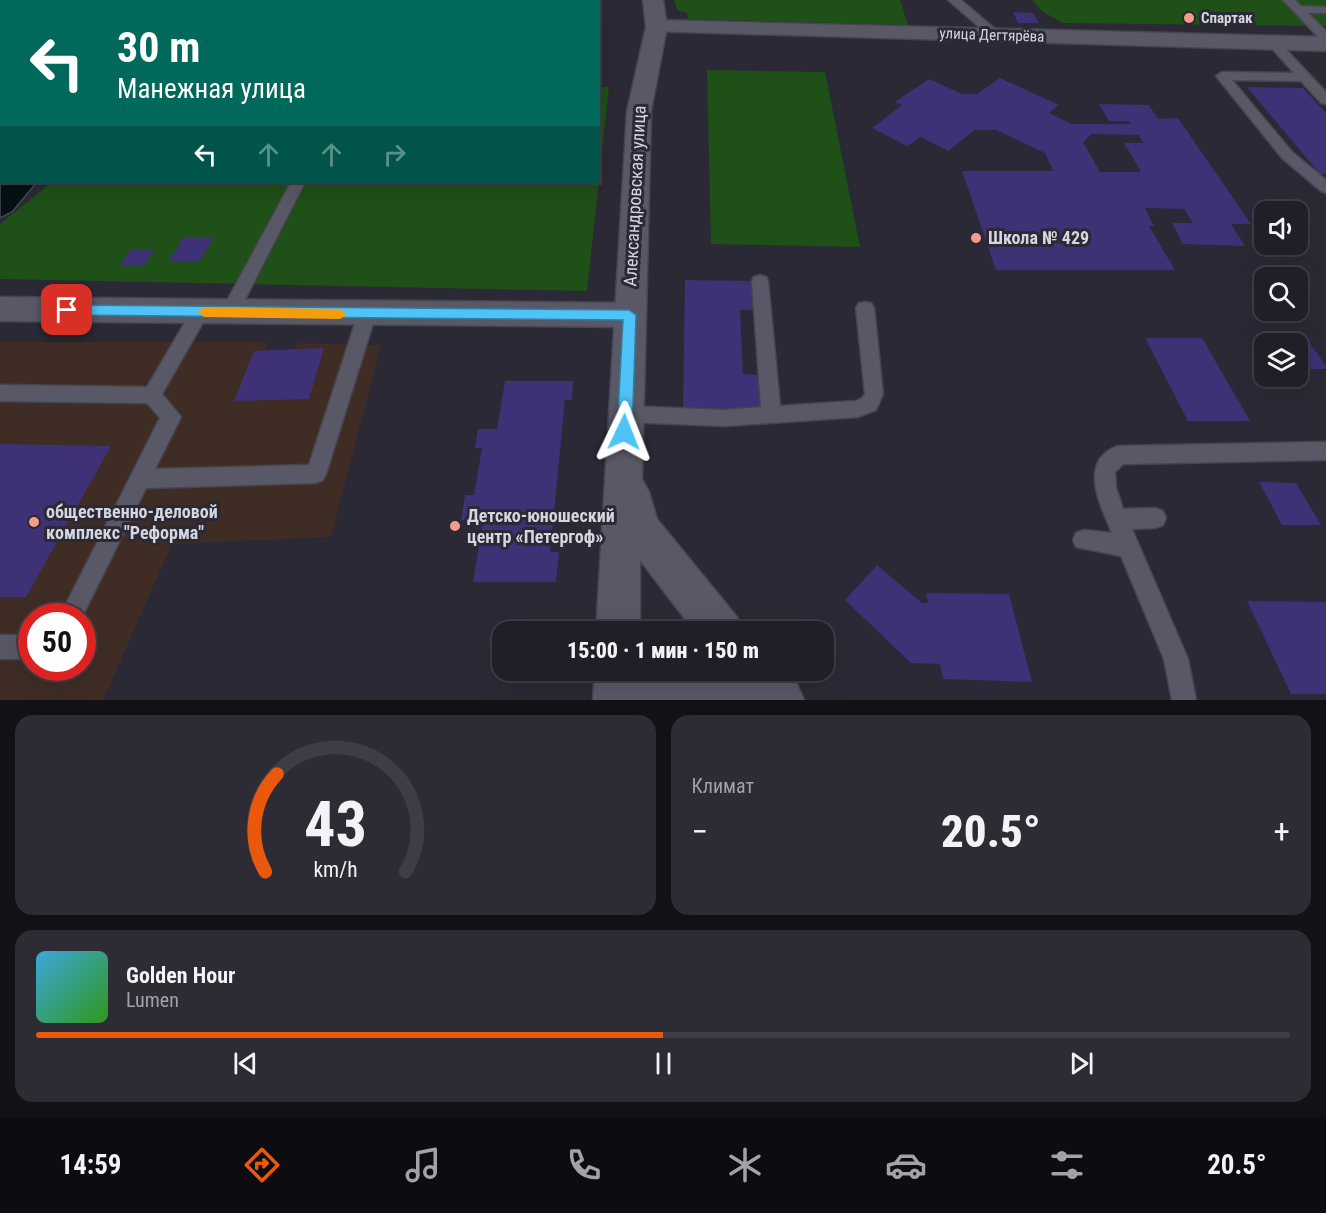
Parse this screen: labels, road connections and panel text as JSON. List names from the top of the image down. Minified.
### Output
{"streets":{"street":["улица Дегтярёва","Александровская улица"]},"crossings":[["улица Дегтярёва","Александровская улица"]],"places":["Спартак","Школа № 429","oбщеcтвенно-деловoй кoмплeкc \"Peфoрма\"","Детско-юношеский центр «Петергоф»"],"page":{"turn":["30 m","Манежная улица"],"limit":"50","trip":"15:00 · 1 мин · 150 m","tile":"Климат","heat":["−","20.5°","+"],"song":["Golden Hour","Lumen"],"tabs":["14:59","20.5°"],"gauge":["43","km/h"]}}
